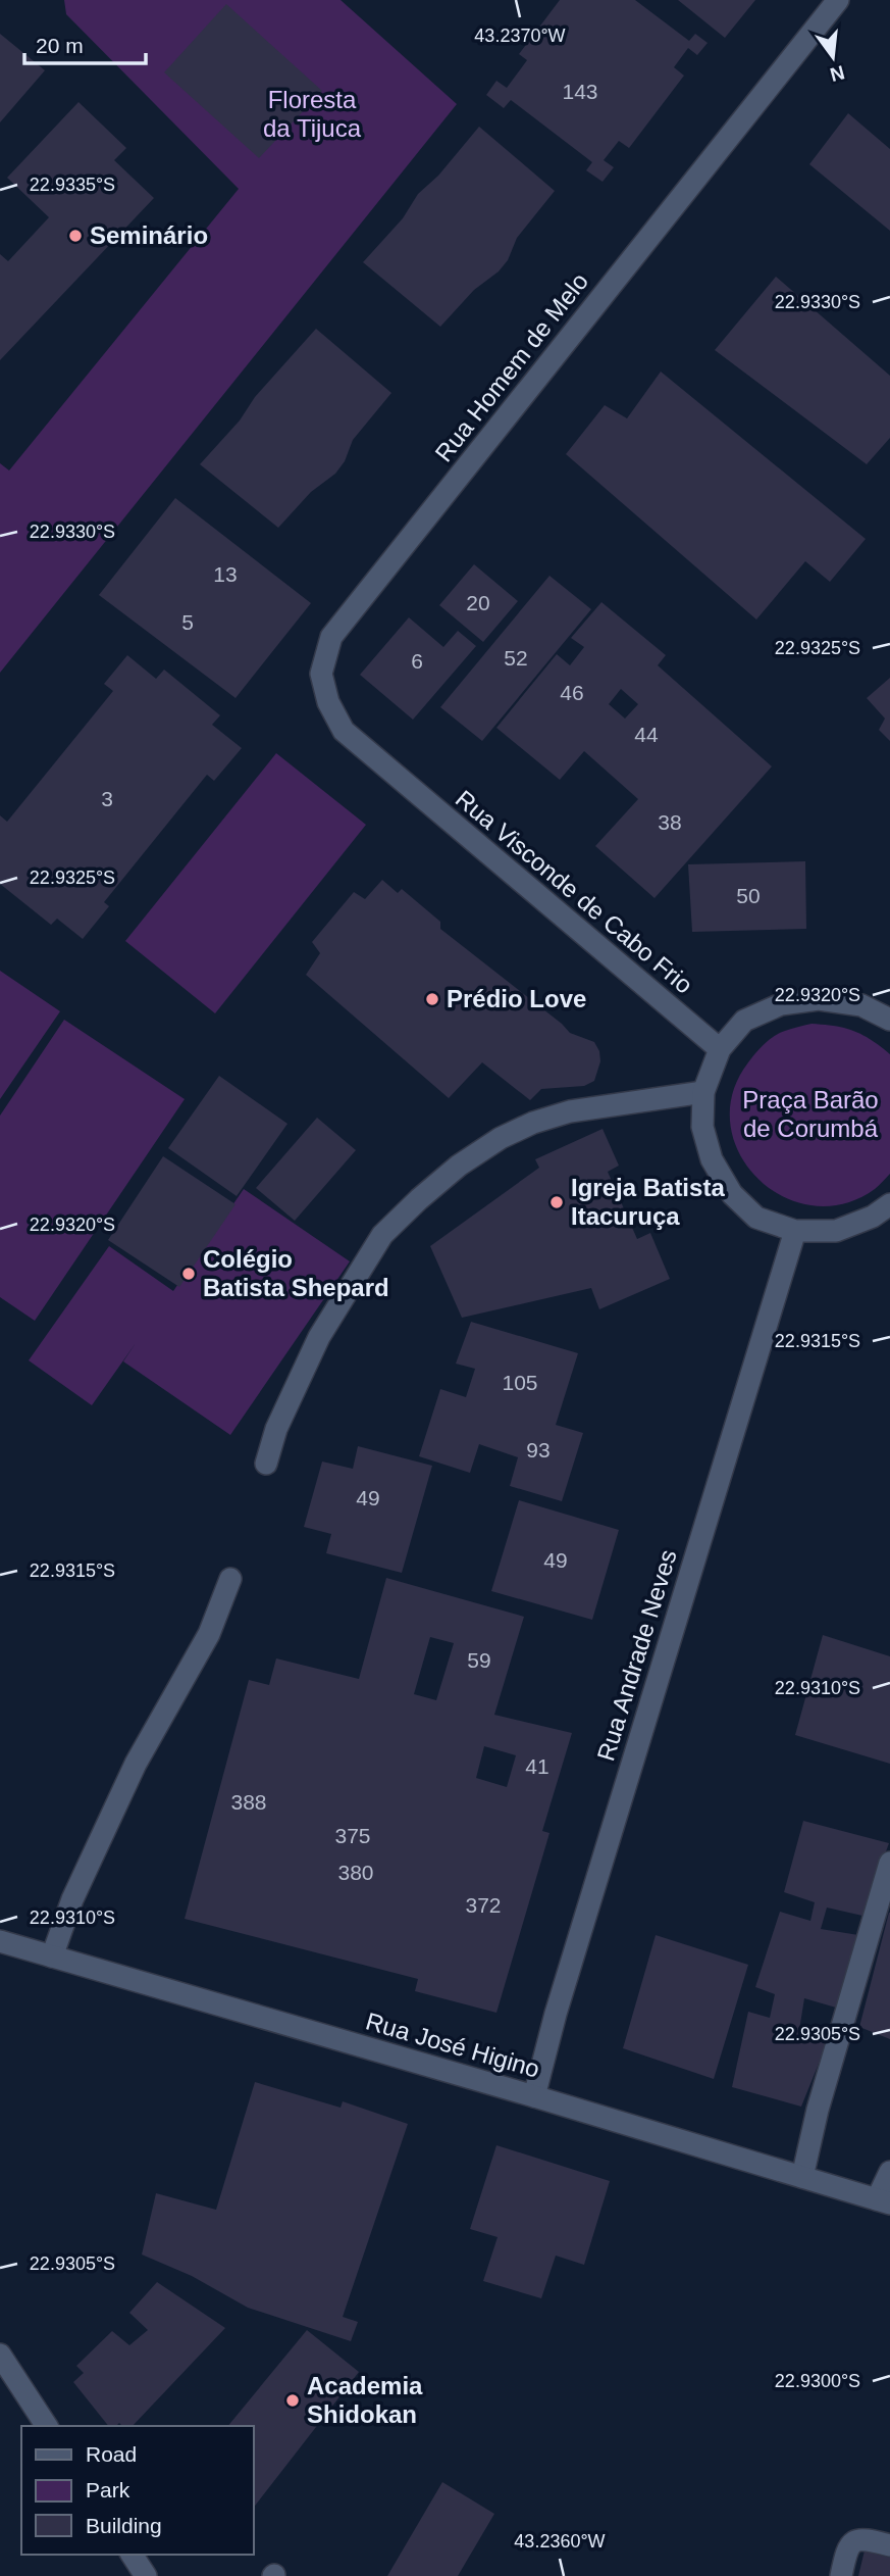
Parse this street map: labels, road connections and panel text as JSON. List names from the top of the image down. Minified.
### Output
{"streets":{"street":["Rua Homem de Melo","Rua Visconde de Cabo Frio","Rua Andrade Neves","Rua José Higino"]},"crossings":[["Rua Homem de Melo","Rua Visconde de Cabo Frio"],["Rua Andrade Neves","Rua José Higino"]],"parks":["Floresta da Tijuca","Praça Barão de Corumbá"],"places":["Seminário","Prédio Love","Igreja Batista Itacuruça","Colégio Batista Shepard","Academia Shidokan"],"house_numbers":["143","13","20","5","52","6","46","44","3","38","50","105","93","49","49","59","41","388","375","380","372"],"legend":["Road","Park","Building"],"scale_bar":"20 m","north":"bottom","coordinates":["43.2370°W","22.9335°S","22.9330°S","22.9325°S","22.9320°S","22.9315°S","22.9310°S","22.9305°S","22.9300°S","43.2360°W"]}
